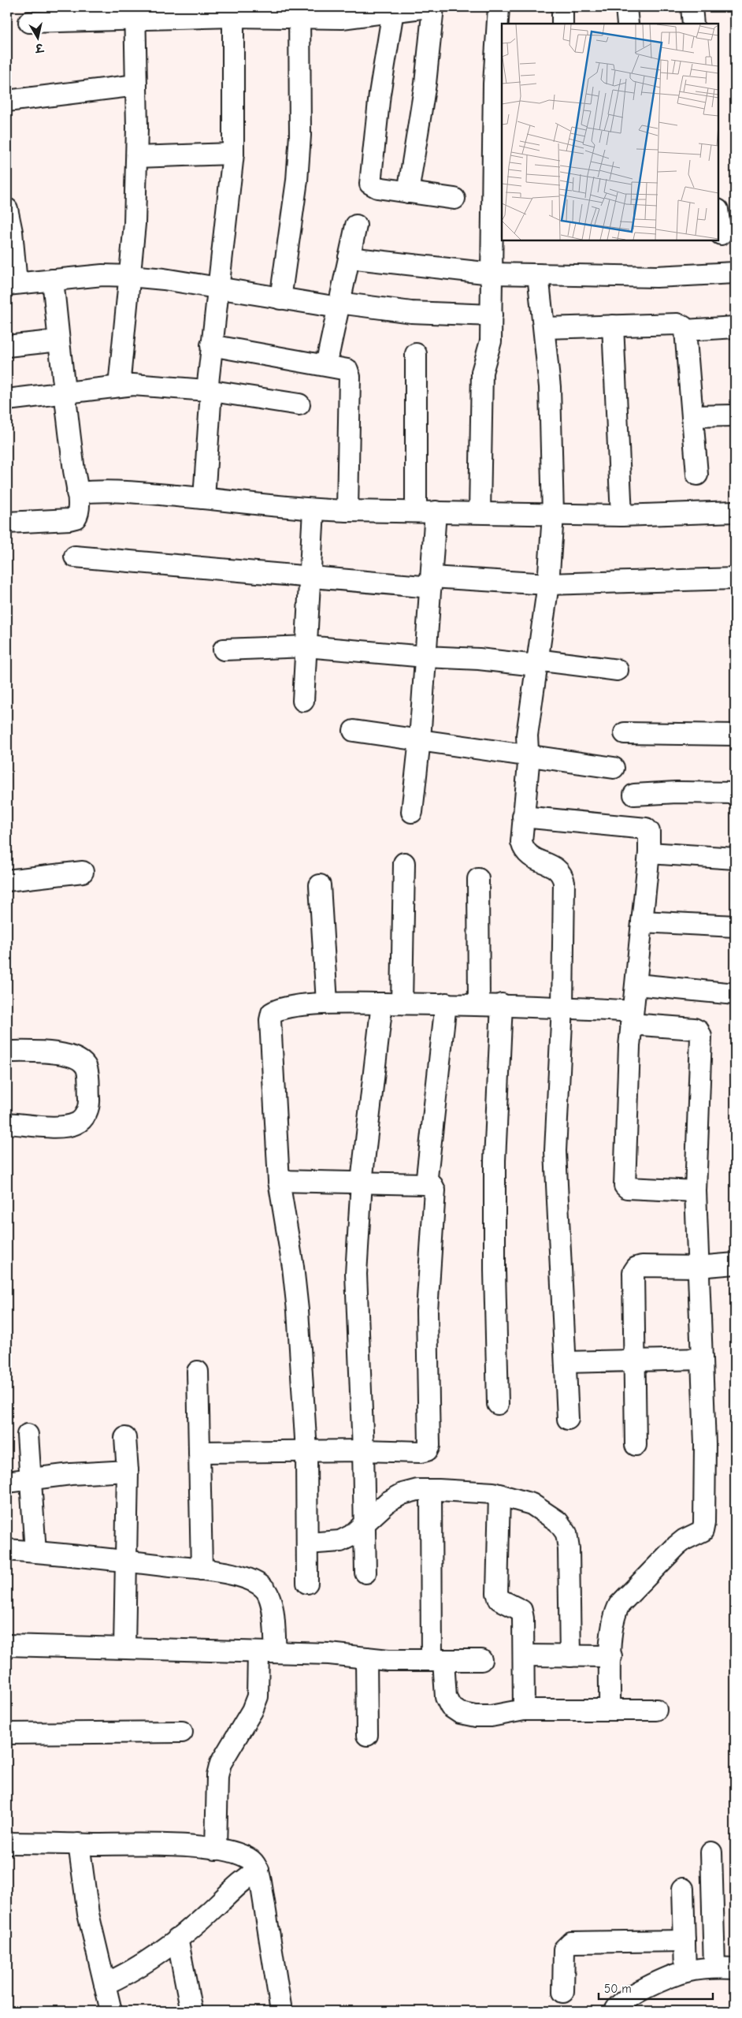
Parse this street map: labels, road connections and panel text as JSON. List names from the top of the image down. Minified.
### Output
{"scale_bar":"50 m","north":"bottom"}
